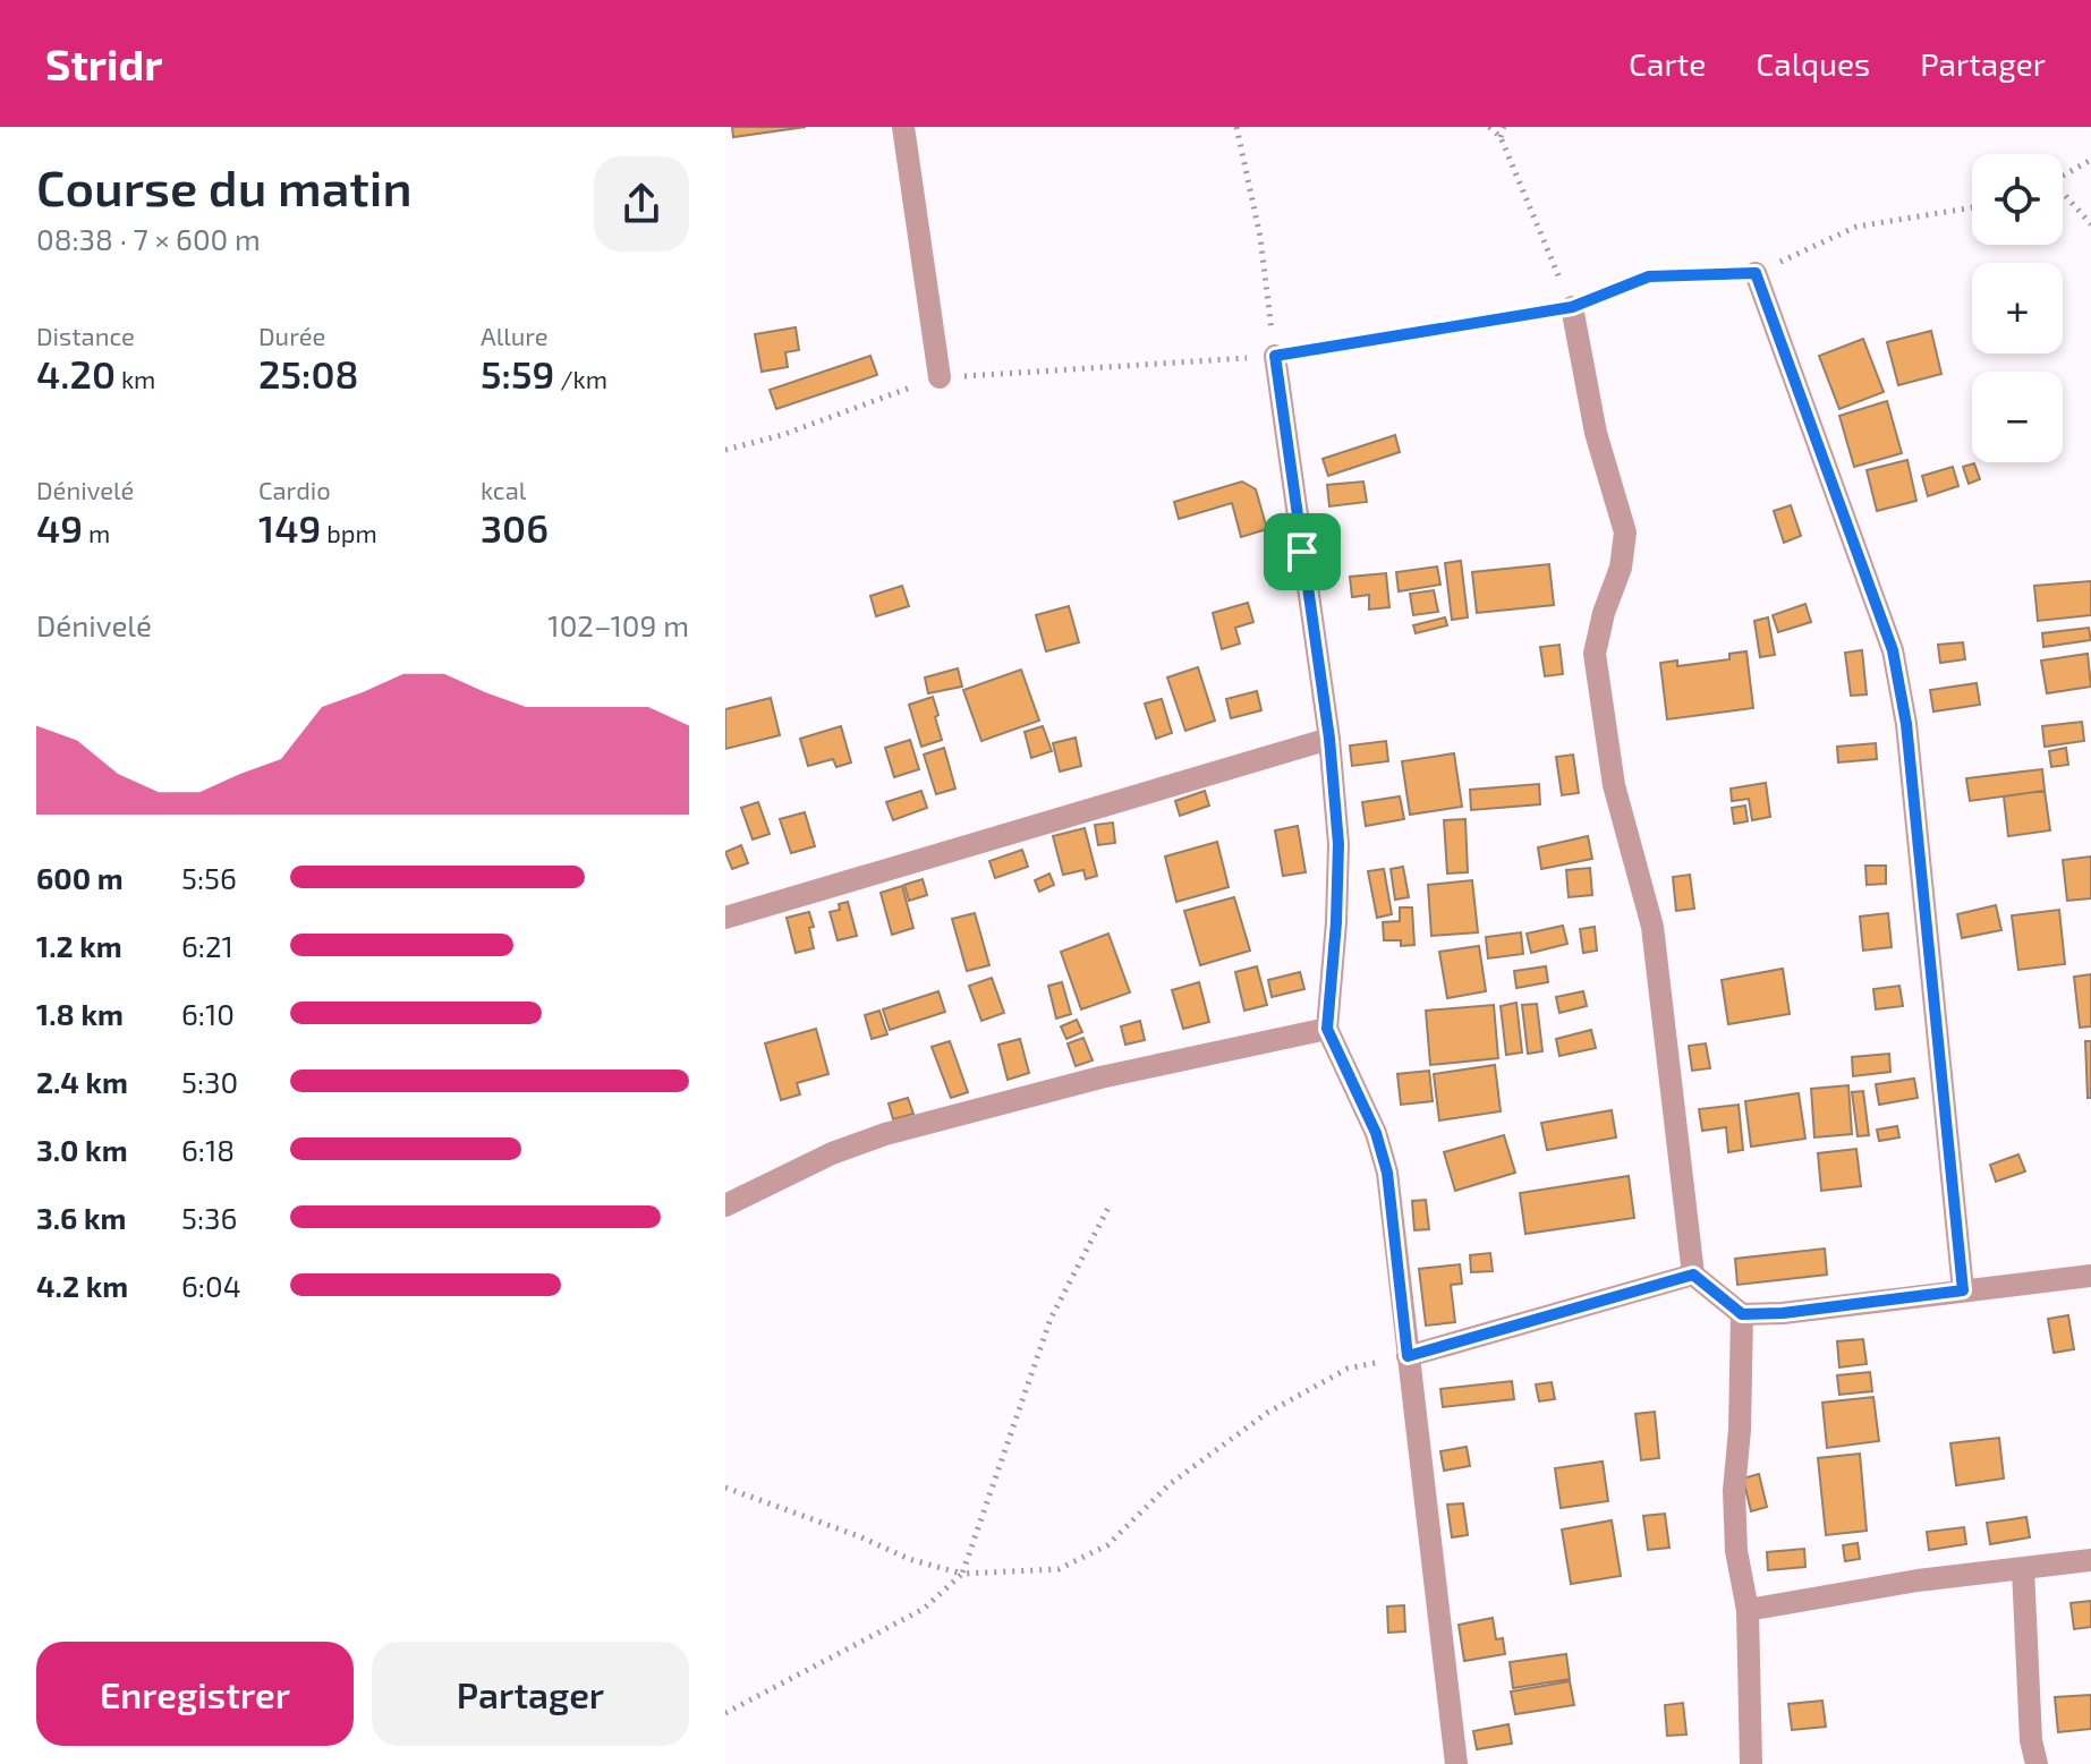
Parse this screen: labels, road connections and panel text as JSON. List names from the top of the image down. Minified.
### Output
{"page":{"header":"Stridr","nav":["Carte","Calques","Partager"],"heading":["Course du matin","08:38 · 7 × 600 m"],"map_buttons":["+","−"],"stats":[["Distance","4.20 km"],["Durée","25:08"],["Allure","5:59 /km"],["Dénivelé","49 m"],["Cardio","149 bpm"],["kcal","306"]],"chart":["Dénivelé","102–109 m"],"list":[{"name":"600 m","note":"5:56"},{"name":"1.2 km","note":"6:21"},{"name":"1.8 km","note":"6:10"},{"name":"2.4 km","note":"5:30"},{"name":"3.0 km","note":"6:18"},{"name":"3.6 km","note":"5:36"},{"name":"4.2 km","note":"6:04"}],"buttons":["Enregistrer","Partager"]}}
